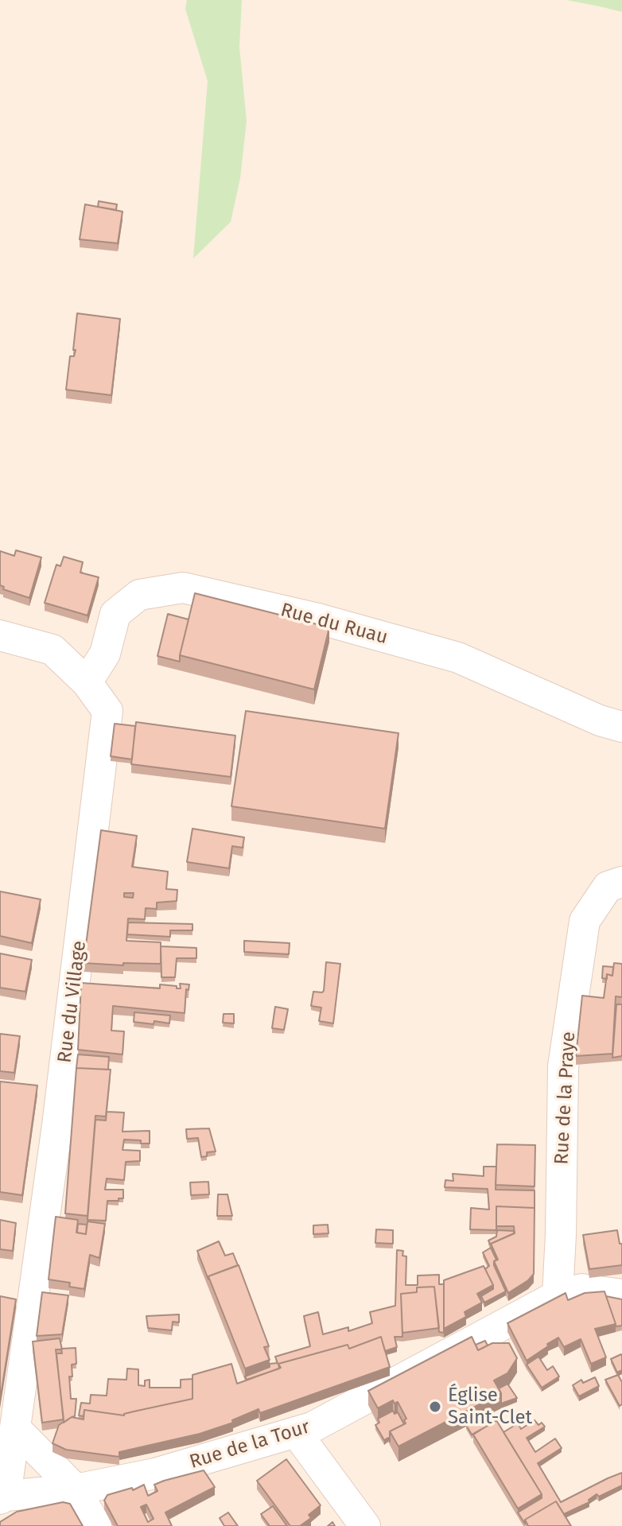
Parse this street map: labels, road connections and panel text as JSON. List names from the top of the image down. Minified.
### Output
{"streets":{"street":["Rue du Ruau","Rue du Village","Rue de la Praye","Rue de la Tour"]},"crossings":[["Rue du Ruau","Rue du Village"],["Rue du Village","Rue de la Tour"],["Rue de la Praye","Rue de la Tour"]],"places":["Église Saint-Clet"]}
